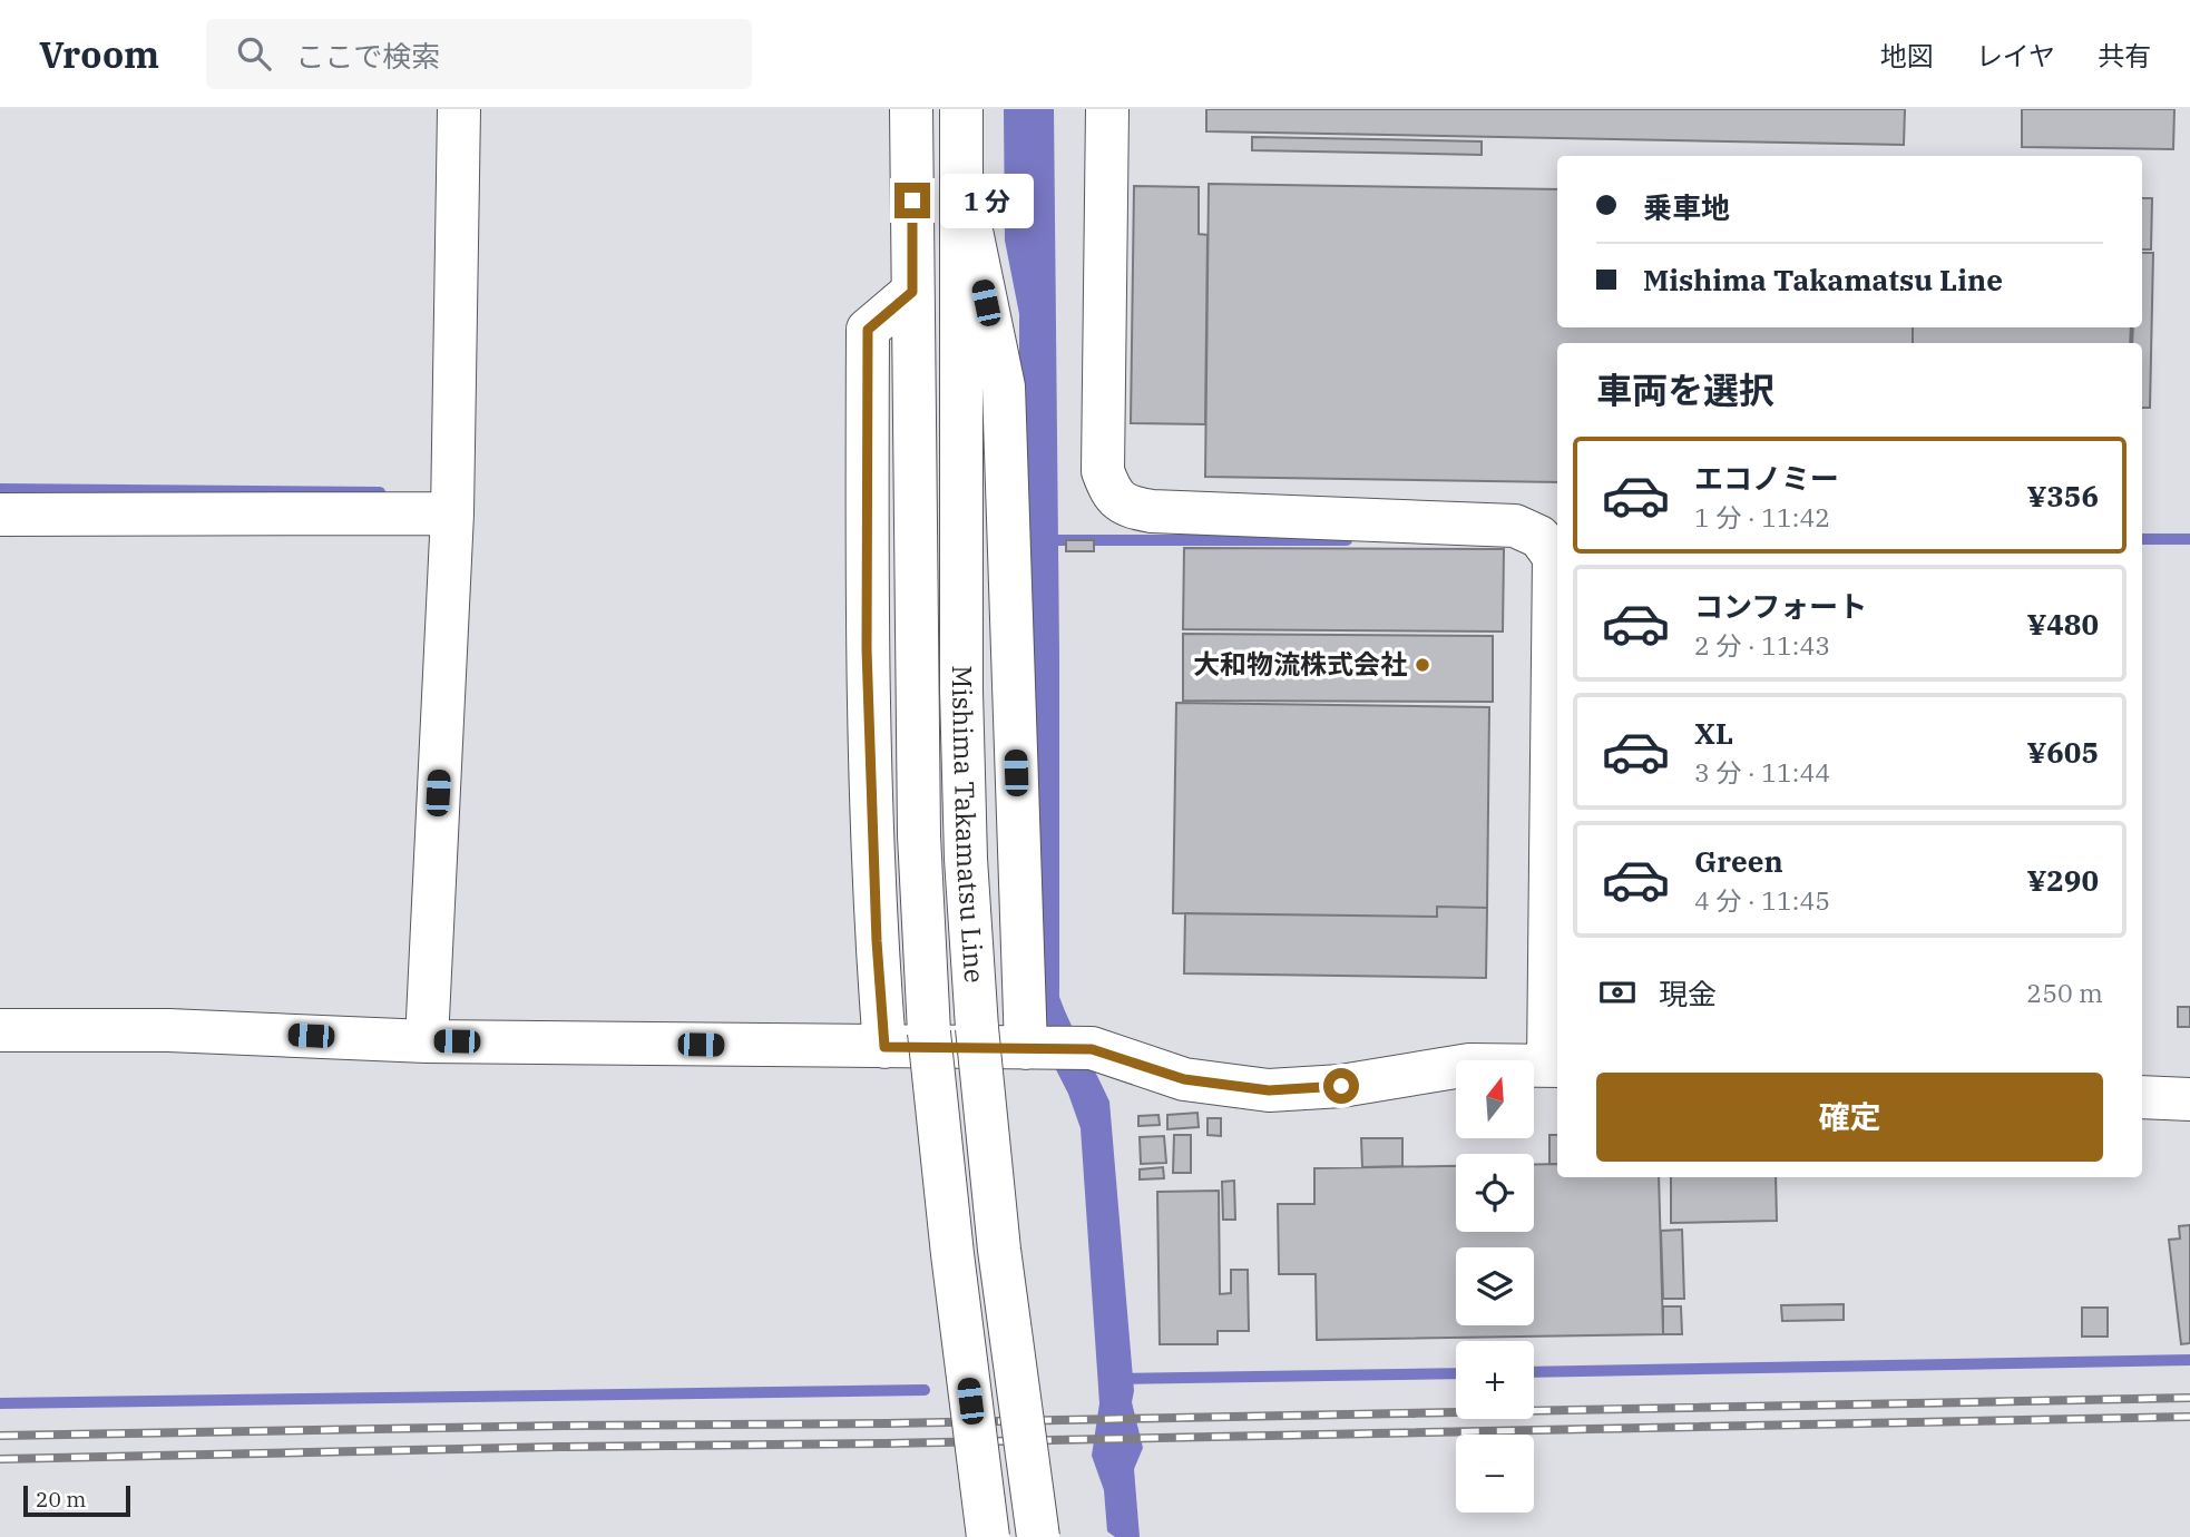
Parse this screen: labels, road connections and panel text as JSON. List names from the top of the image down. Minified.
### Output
{"streets":{"street":["Mishima Takamatsu Line"]},"places":["大和物流株式会社"],"scale_bar":"20 m","north":"top","page":{"header":"Vroom","search":"ここで検索","nav":["地図","レイヤ","共有"],"banner":["乗車地","Mishima Takamatsu Line"],"bubble":"1 分","heading":"車両を選択","list":[{"name":"エコノミー","note":"1 分 · 11:42","value":"¥356"},{"name":"コンフォート","note":"2 分 · 11:43","value":"¥480"},{"name":"XL","note":"3 分 · 11:44","value":"¥605"},{"name":"Green","note":"4 分 · 11:45","value":"¥290"}],"pay":["現金","250 m"],"buttons":"確定","map_buttons":["+","−"],"scale":"20 m"}}
